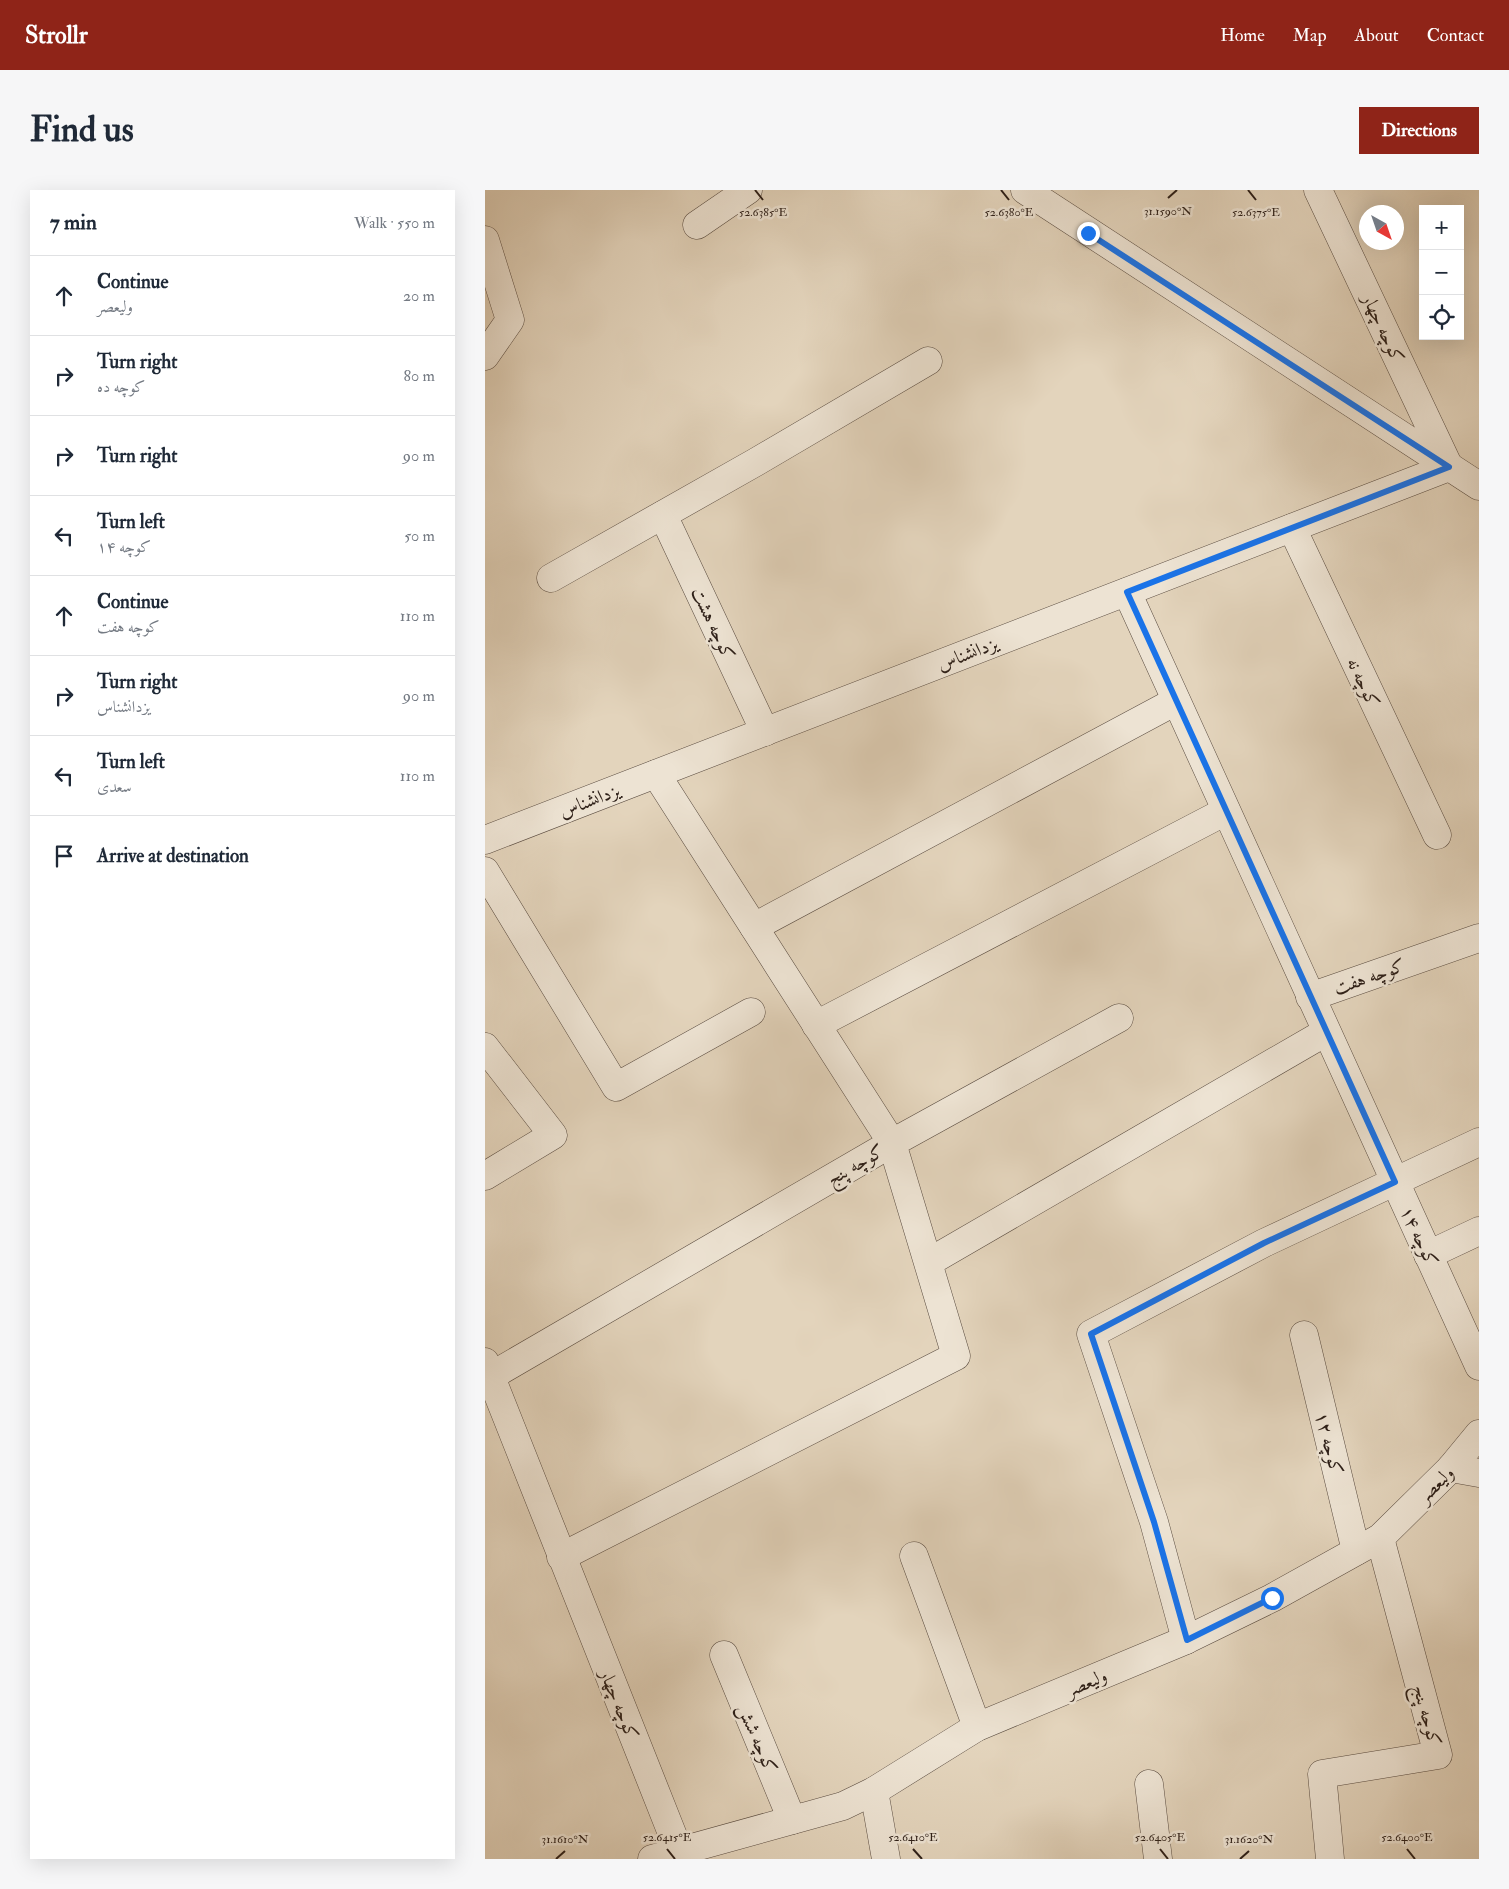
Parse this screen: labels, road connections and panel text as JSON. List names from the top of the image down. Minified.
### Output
{"streets":{"street":["کوچه چهار","کوچه هشت","یزدانشناس","کوچه نه","کوچه هفت","کوچه پنج","کوچه ۱۴","کوچه ۱۲","ولیعصر","کوچه شش"]},"crossings":[["کوچه چهار","یزدانشناس"],["کوچه چهار","کوچه پنج"],["کوچه چهار","ولیعصر"],["کوچه هشت","یزدانشناس"],["یزدانشناس","کوچه نه"],["یزدانشناس","کوچه هفت"],["یزدانشناس","کوچه پنج"],["کوچه هفت","کوچه ۱۴"],["کوچه پنج","ولیعصر"],["کوچه ۱۲","ولیعصر"],["ولیعصر","کوچه شش"]],"north":"bottom right","page":{"header":"Strollr","nav":["Home","Map","About","Contact"],"buttons":"Directions","title":"Find us","heading":["7 min","Walk · 550 m"],"map_buttons":["+","−"],"list":[["Continue","ولیعصر","20 m"],["Turn right","کوچه ده","80 m"],["Turn right","90 m"],["Turn left","کوچه ۱۴","50 m"],["Continue","کوچه هفت","110 m"],["Turn right","یزدانشناس","90 m"],["Turn left","سعدی","110 m"],"Arrive at destination"]},"coordinates":["31.1590°N","52.6385°E","52.6380°E","52.6375°E","52.6415°E","52.6410°E","52.6405°E","52.6400°E","31.1610°N","31.1620°N"]}
